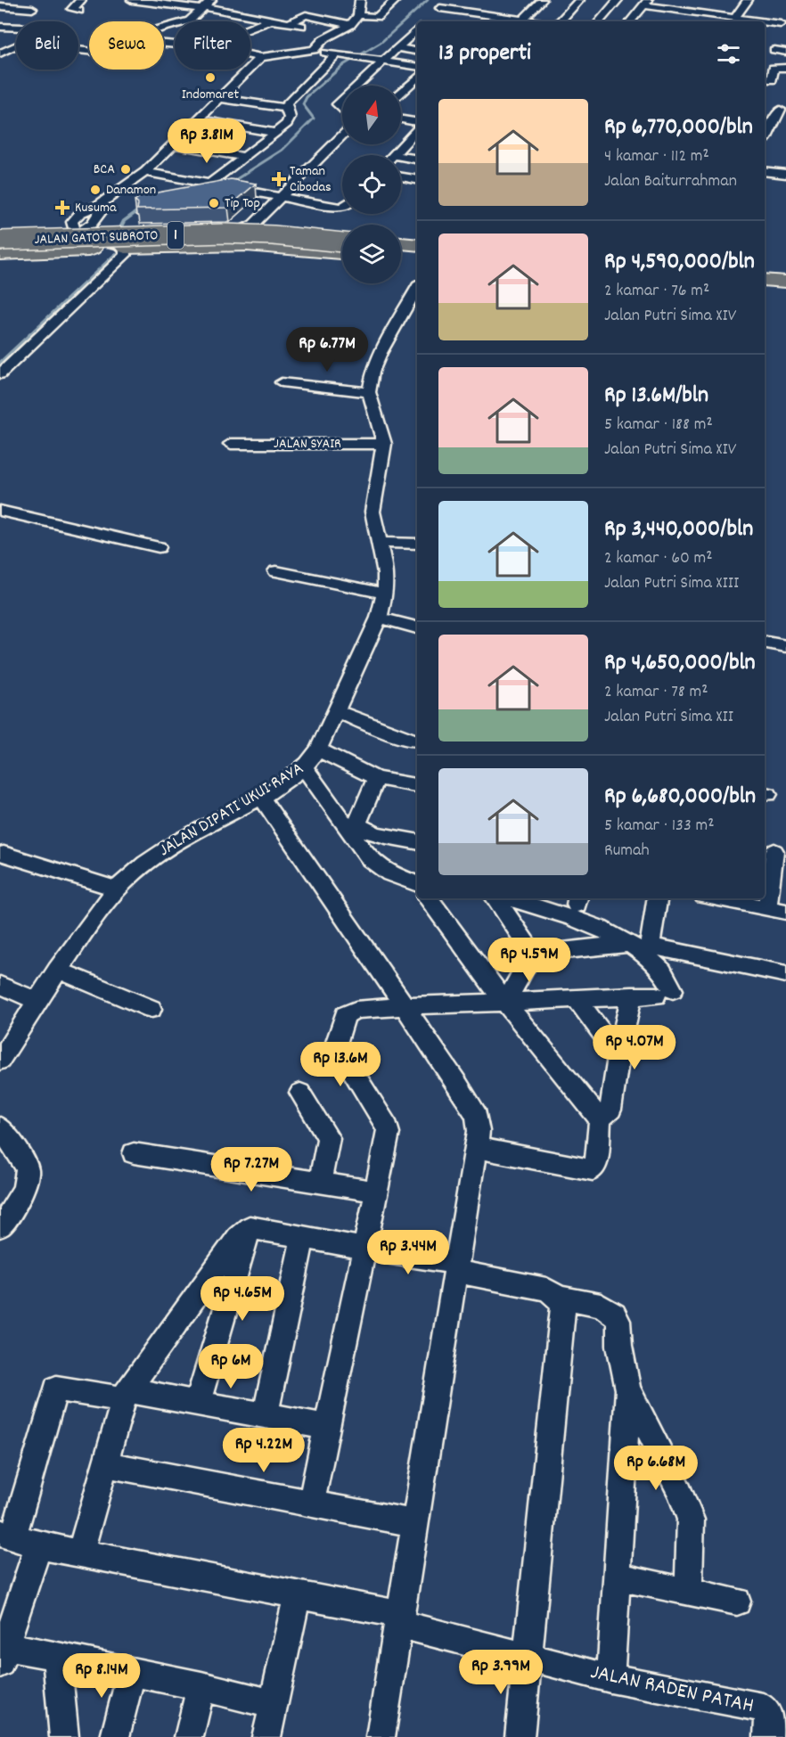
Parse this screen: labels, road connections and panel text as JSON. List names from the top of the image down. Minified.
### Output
{"streets":{"highway":["1","JALAN GATOT SUBROTO"],"street":["JALAN SYAIR","JALAN DIPATI UKUI RAYA","JALAN RADEN PATAH"]},"crossings":[["JALAN SYAIR","JALAN DIPATI UKUI RAYA"]],"places":{"other":["Indomaret","BCA","Danamon","Tip Top"],"health":["Taman Cibodas","Kusuma"]},"north":"top","page":{"chip":["Beli","Sewa","Filter"],"heading":"13 properti","list":[{"name":"Rp 6,770,000/bln","note":"4 kamar · 112 m² · Jalan Baiturrahman"},{"name":"Rp 4,590,000/bln","note":"2 kamar · 76 m² · Jalan Putri Sima XIV"},{"name":"Rp 13.6M/bln","note":"5 kamar · 188 m² · Jalan Putri Sima XIV"},{"name":"Rp 3,440,000/bln","note":"2 kamar · 60 m² · Jalan Putri Sima XIII"},{"name":"Rp 4,650,000/bln","note":"2 kamar · 78 m² · Jalan Putri Sima XII"},{"name":"Rp 6,680,000/bln","note":"5 kamar · 133 m² · Rumah"}],"price":["Rp 3.81M","Rp 6.77M","Rp 4.59M","Rp 4.07M","Rp 13.6M","Rp 7.27M","Rp 3.44M","Rp 4.65M","Rp 6M","Rp 4.22M","Rp 6.68M","Rp 3.99M","Rp 8.14M"]}}
